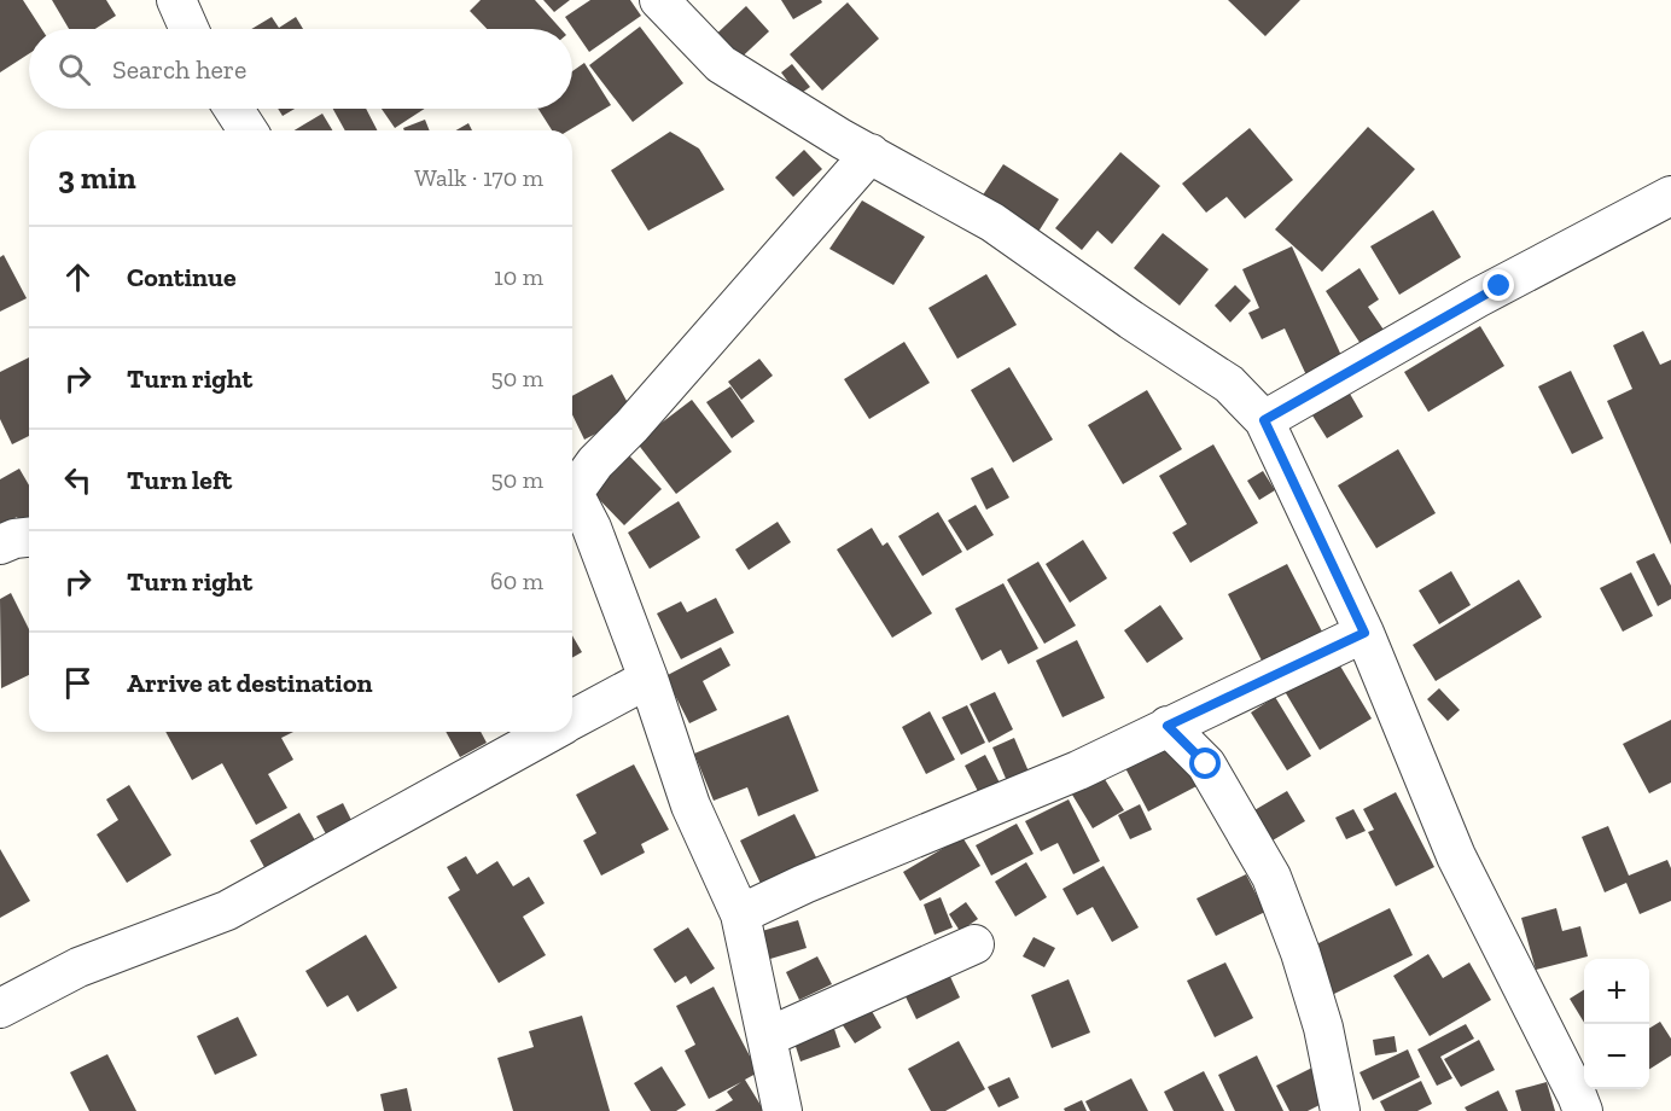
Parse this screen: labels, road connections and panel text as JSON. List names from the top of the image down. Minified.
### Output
{"page":{"search":"Search here","heading":["3 min","Walk · 170 m"],"list":[["Continue","10 m"],["Turn right","50 m"],["Turn left","50 m"],["Turn right","60 m"],"Arrive at destination"],"map_buttons":["+","−"]}}
